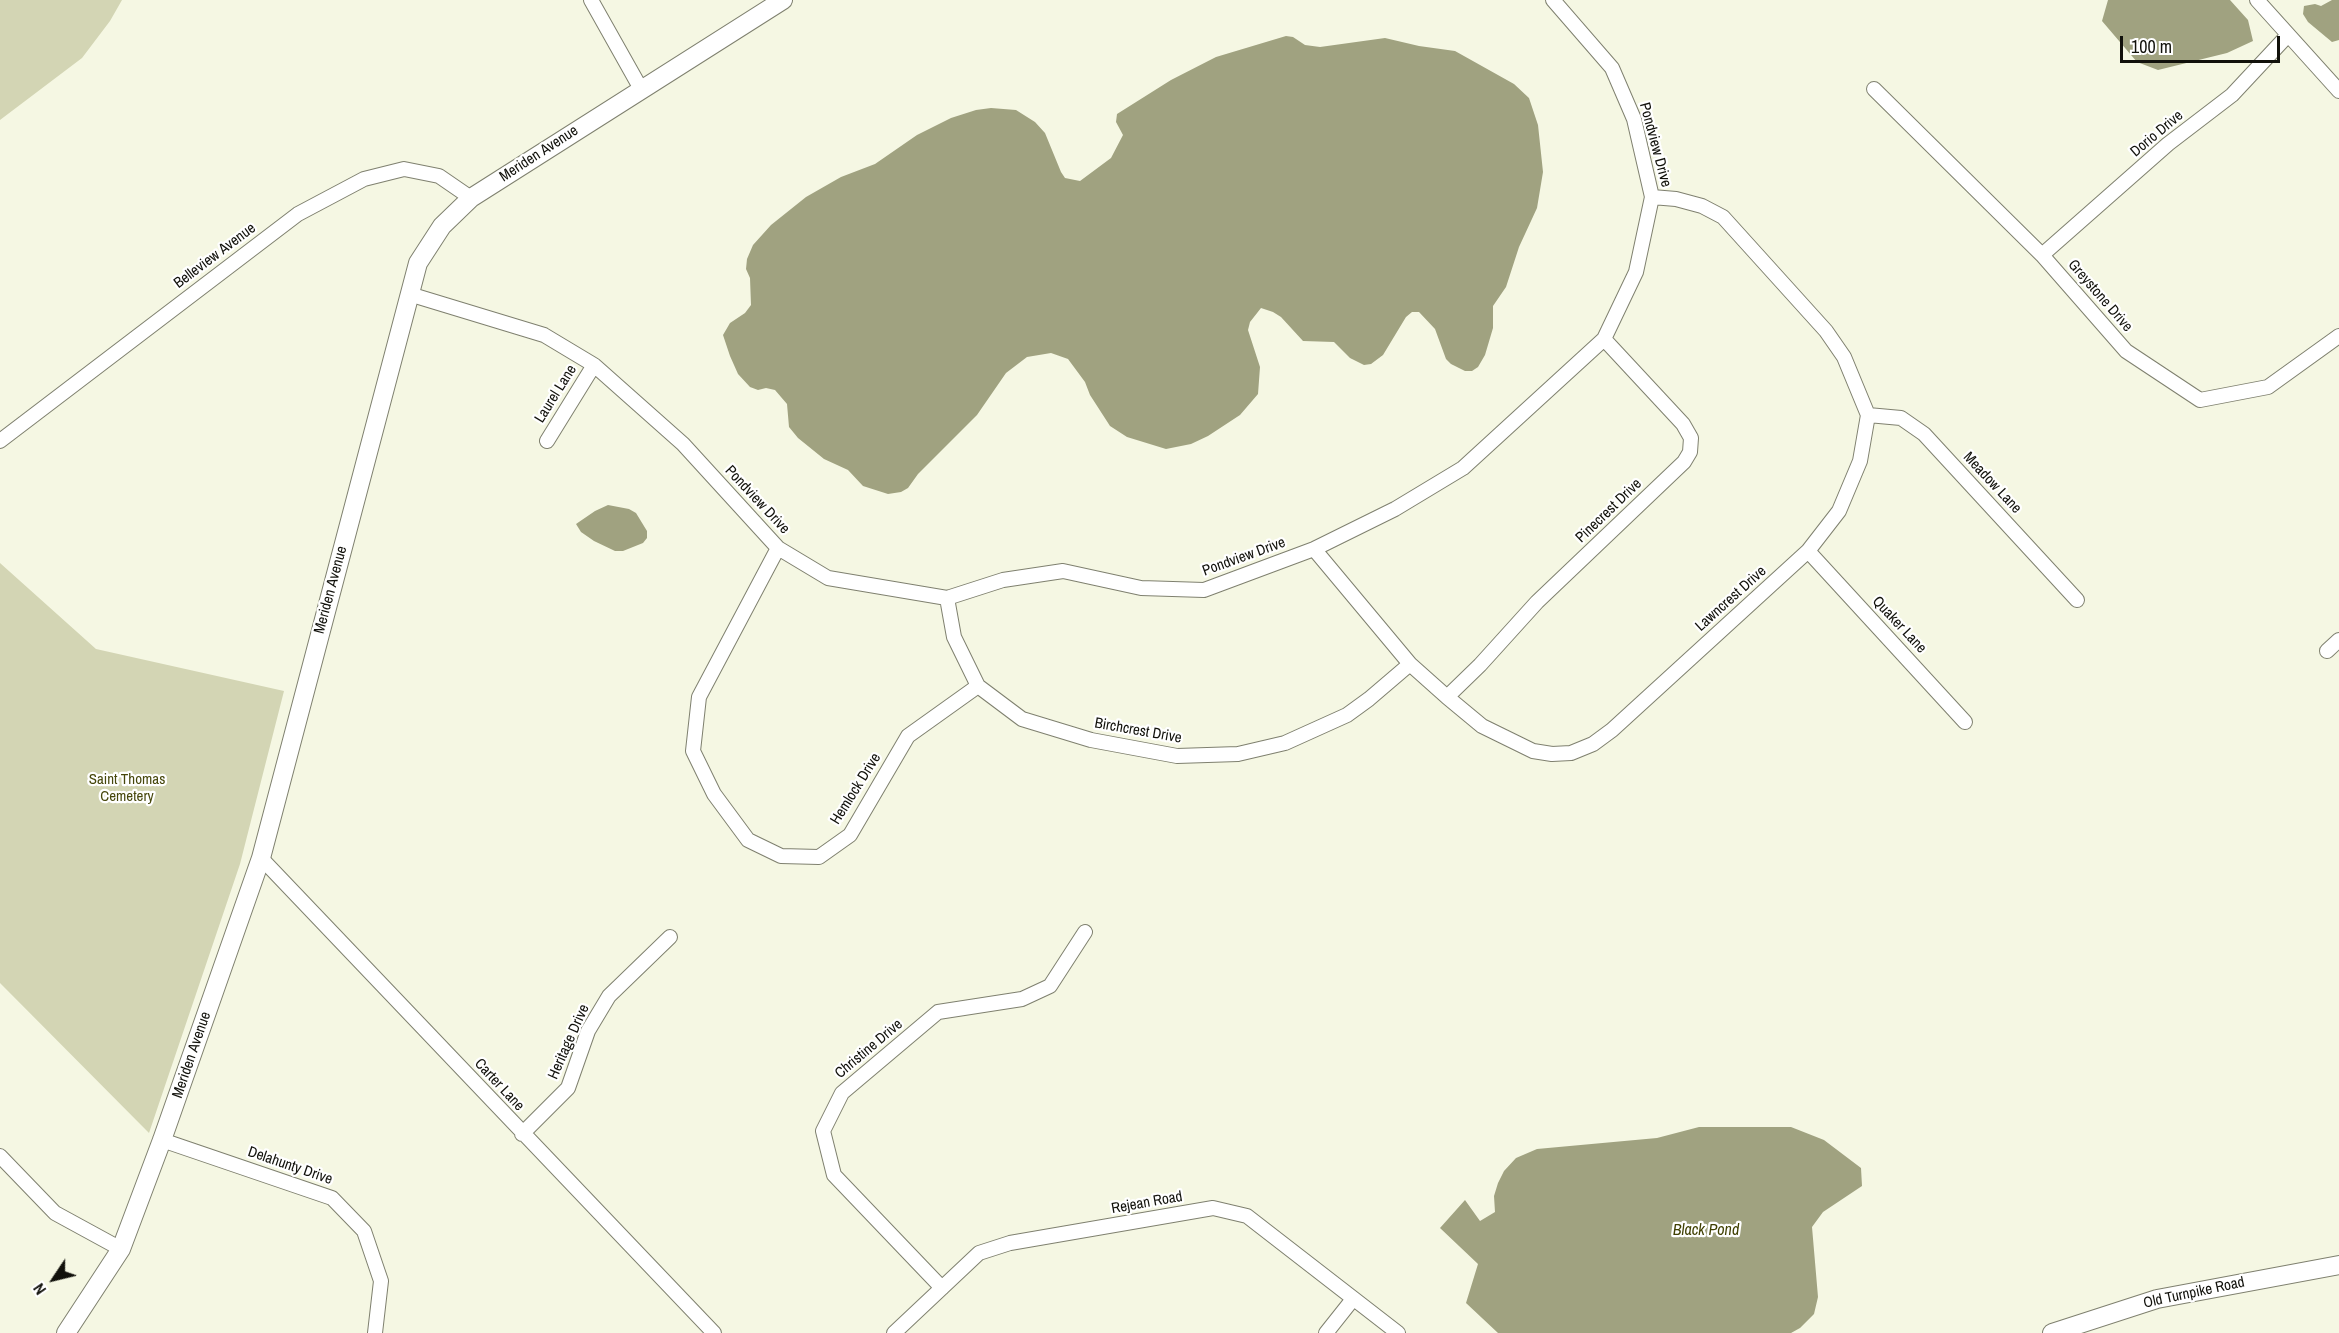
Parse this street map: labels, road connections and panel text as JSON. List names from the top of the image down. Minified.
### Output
{"streets":{"main road":["Meriden Avenue","Old Turnpike Road"],"street":["Dorio Drive","Pondview Drive","Belleview Avenue","Greystone Drive","Laurel Lane","Meadow Lane","Pinecrest Drive","Lawncrest Drive","Quaker Lane","Birchcrest Drive","Hemlock Drive","Heritage Drive","Christine Drive","Carter Lane","Delahunty Drive","Rejean Road"]},"crossings":[["Dorio Drive","Greystone Drive"],["Pondview Drive","Meriden Avenue"],["Pondview Drive","Laurel Lane"],["Pondview Drive","Pinecrest Drive"],["Pondview Drive","Lawncrest Drive"],["Pondview Drive","Birchcrest Drive"],["Pondview Drive","Hemlock Drive"],["Meriden Avenue","Belleview Avenue"],["Meriden Avenue","Carter Lane"],["Meriden Avenue","Delahunty Drive"],["Meadow Lane","Lawncrest Drive"],["Pinecrest Drive","Lawncrest Drive"],["Lawncrest Drive","Quaker Lane"],["Lawncrest Drive","Birchcrest Drive"],["Birchcrest Drive","Hemlock Drive"],["Heritage Drive","Carter Lane"],["Christine Drive","Rejean Road"]],"water":["Black Pond"],"parks":["Saint Thomas Cemetery"],"scale_bar":"100 m","north":"bottom left"}
